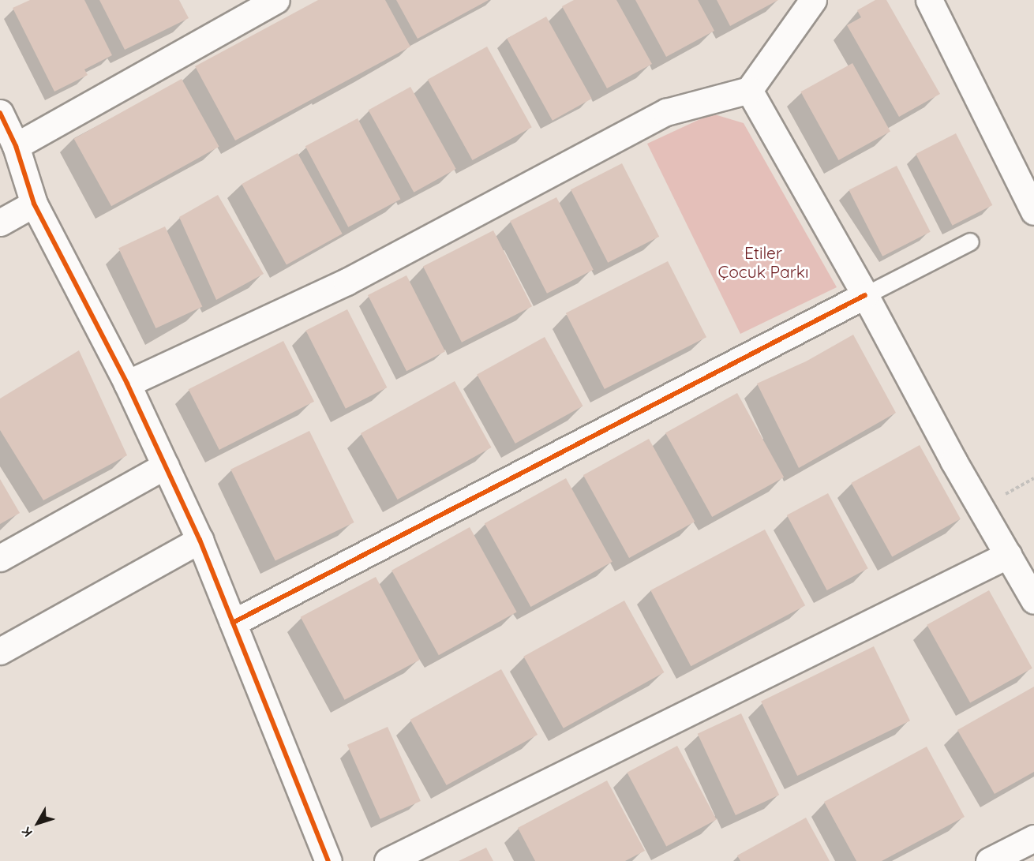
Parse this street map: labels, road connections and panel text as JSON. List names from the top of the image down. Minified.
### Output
{"parks":["Etiler Çocuk Parkı"],"north":"bottom left"}
